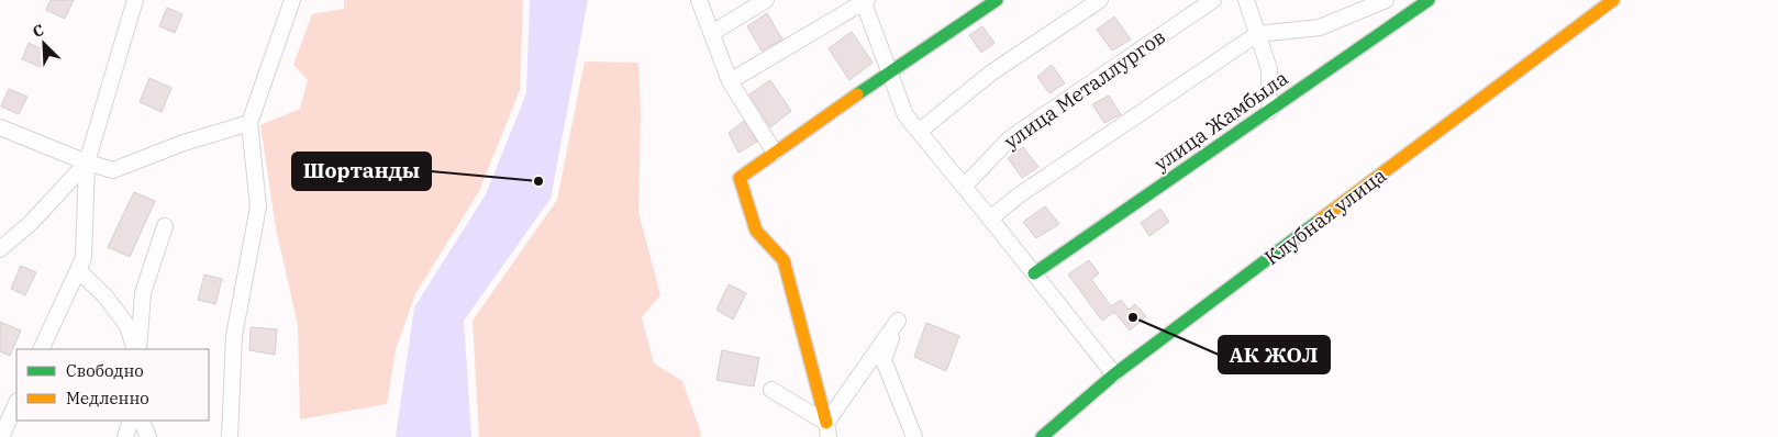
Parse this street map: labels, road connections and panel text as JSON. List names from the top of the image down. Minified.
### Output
{"streets":{"street":["улица Металлургов","улица Жамбыла","Клубная улица"]},"places":["Шортанды","АК ЖОЛ"],"legend":["Свободно","Медленно"],"north":"top left"}
